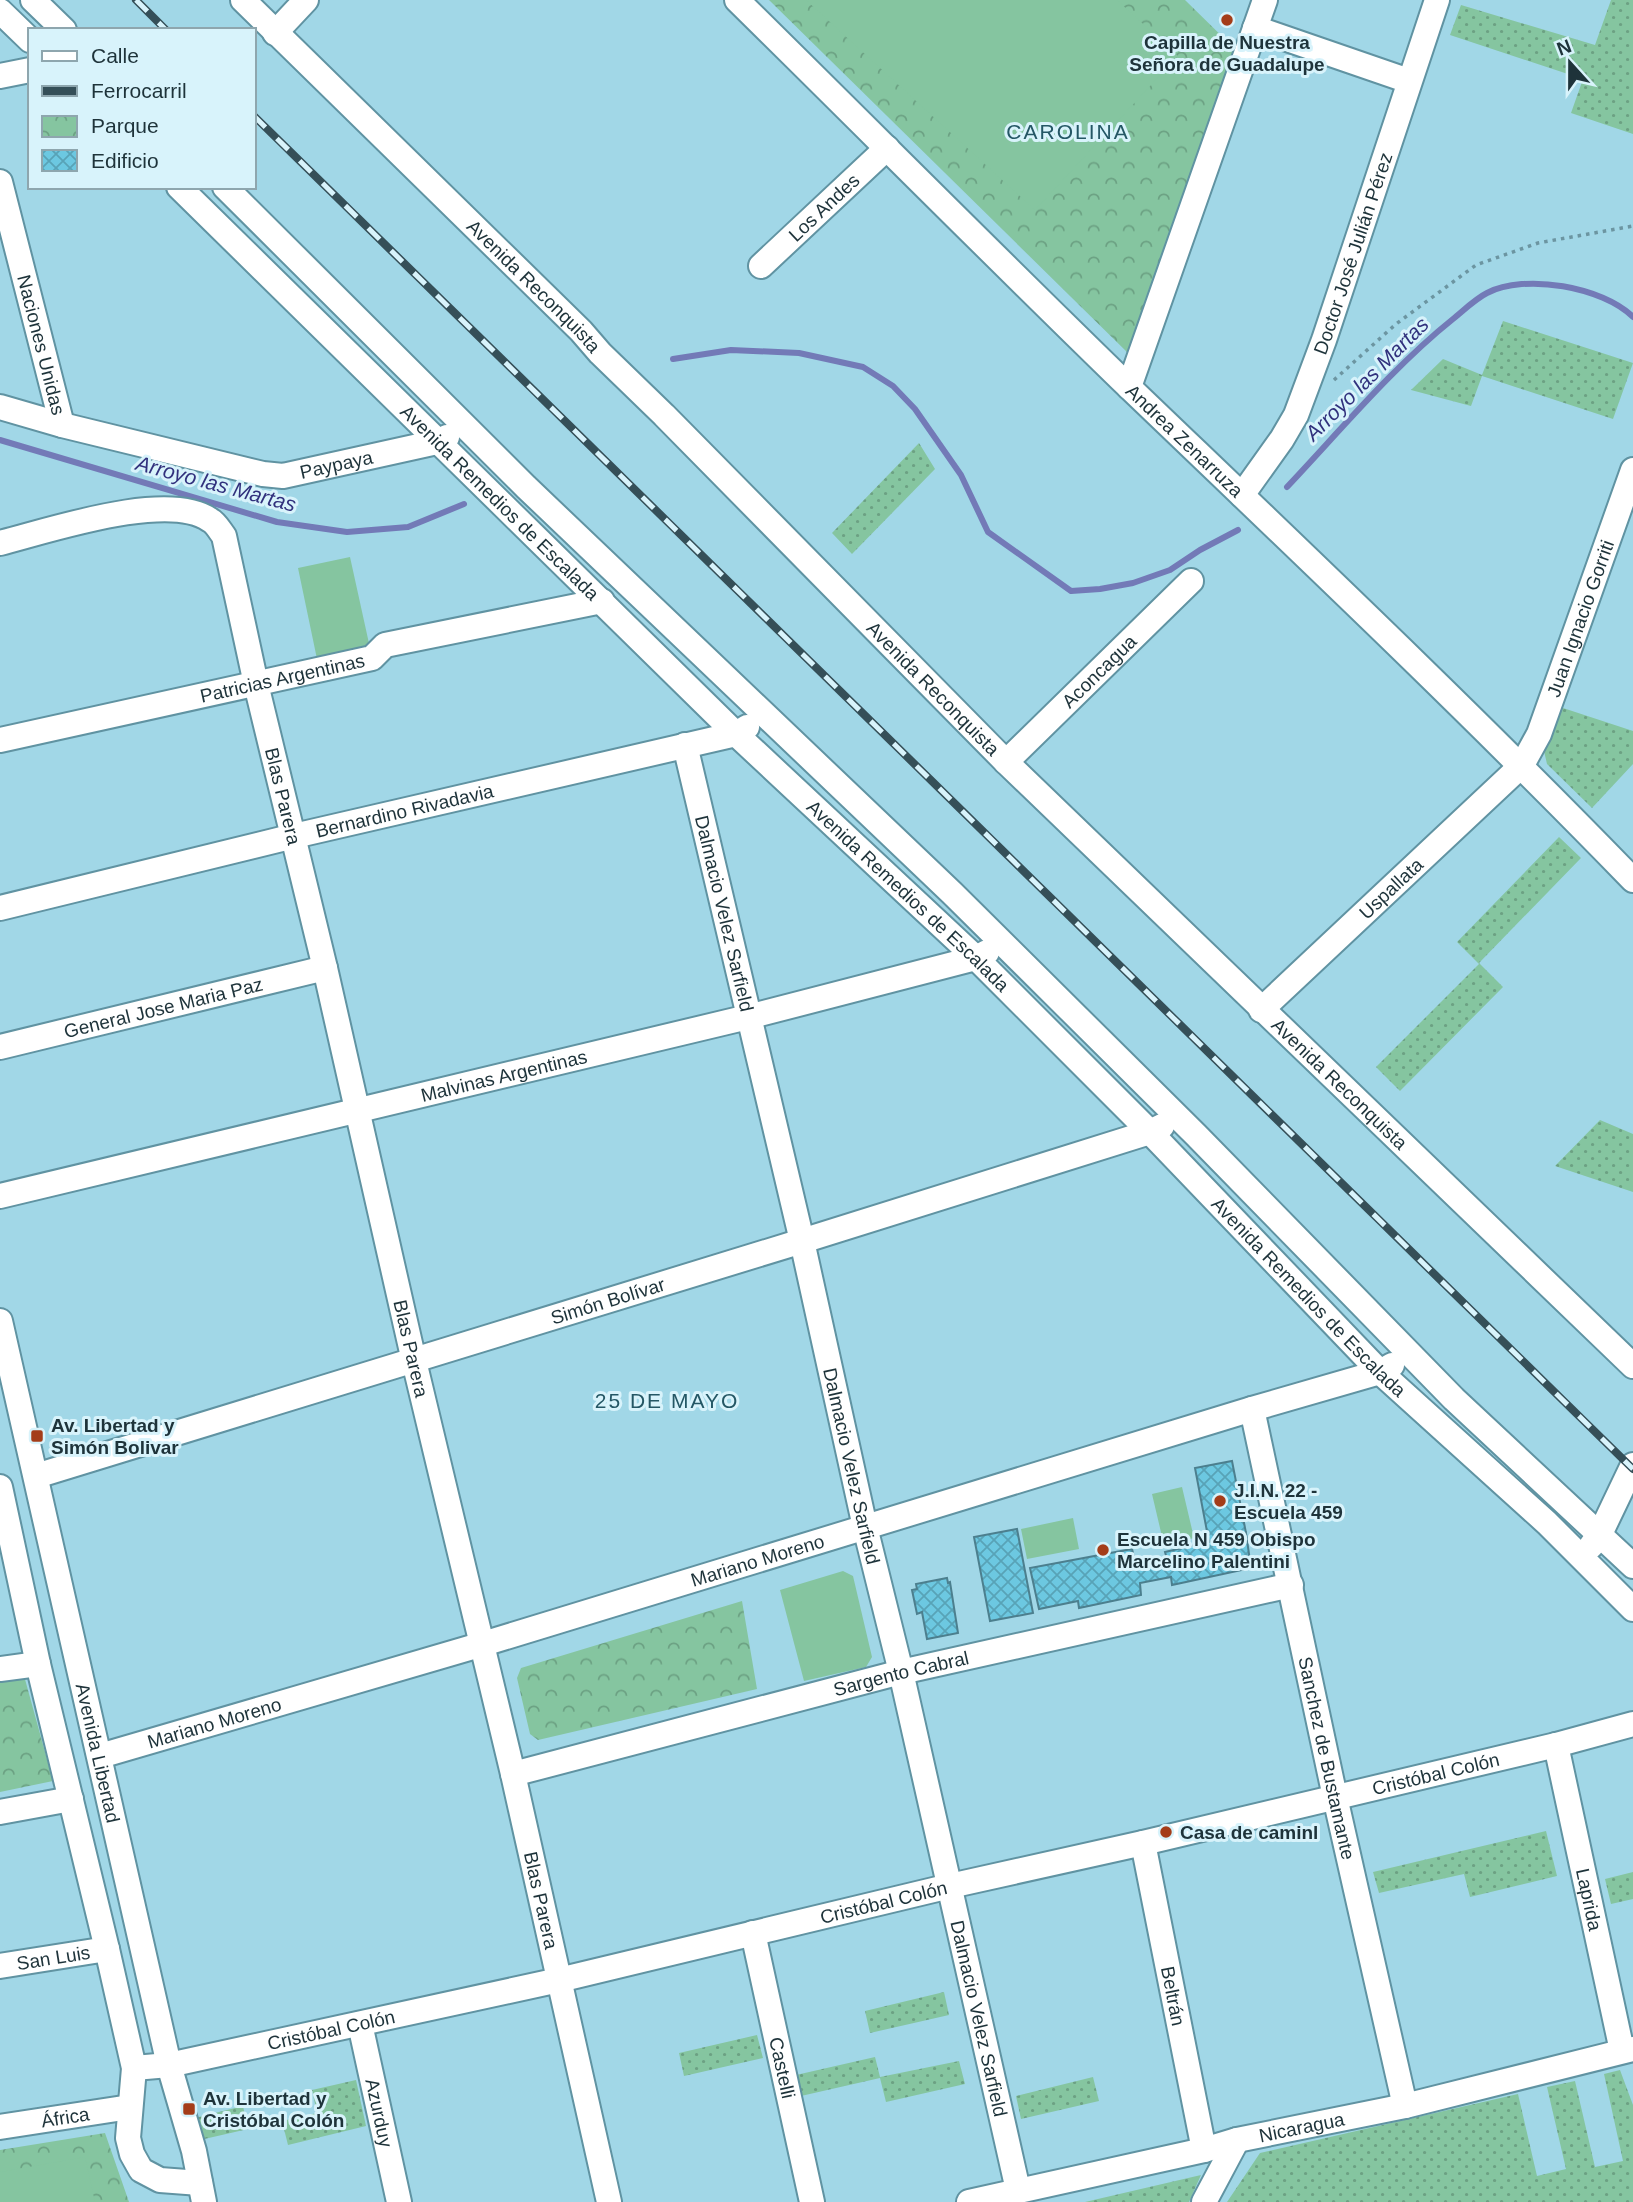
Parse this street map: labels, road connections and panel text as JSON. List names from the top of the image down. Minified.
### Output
{"streets":{"street":["Los Andes","Doctor José Julián Pérez","Avenida Reconquista","Naciones Unidas","Andrea Zenarruza","Paypaya","Avenida Remedios de Escalada","Juan Ignacio Gorriti","Aconcagua","Patricias Argentinas","Blas Parera","Bernardino Rivadavia","Uspallata","Dalmacio Velez Sarfield","General Jose Maria Paz","Malvinas Argentinas","Simón Bolívar","Mariano Moreno","Sargento Cabral","Avenida Libertad","Sanchez de Bustamante","Cristóbal Colón","Laprida","San Luis","Beltrán","Castelli","Azurduy","África","Nicaragua"]},"crossings":[["Los Andes","Andrea Zenarruza"],["Doctor José Julián Pérez","Andrea Zenarruza"],["Avenida Reconquista","Aconcagua"],["Avenida Reconquista","Uspallata"],["Naciones Unidas","Paypaya"],["Andrea Zenarruza","Juan Ignacio Gorriti"],["Andrea Zenarruza","Uspallata"],["Paypaya","Avenida Remedios de Escalada"],["Avenida Remedios de Escalada","Patricias Argentinas"],["Avenida Remedios de Escalada","Bernardino Rivadavia"],["Avenida Remedios de Escalada","Malvinas Argentinas"],["Avenida Remedios de Escalada","Simón Bolívar"],["Avenida Remedios de Escalada","Mariano Moreno"],["Juan Ignacio Gorriti","Uspallata"],["Patricias Argentinas","Blas Parera"],["Blas Parera","Bernardino Rivadavia"],["Blas Parera","General Jose Maria Paz"],["Blas Parera","Malvinas Argentinas"],["Blas Parera","Simón Bolívar"],["Blas Parera","Mariano Moreno"],["Blas Parera","Sargento Cabral"],["Blas Parera","Cristóbal Colón"],["Bernardino Rivadavia","Dalmacio Velez Sarfield"],["Dalmacio Velez Sarfield","Malvinas Argentinas"],["Dalmacio Velez Sarfield","Simón Bolívar"],["Dalmacio Velez Sarfield","Mariano Moreno"],["Dalmacio Velez Sarfield","Sargento Cabral"],["Dalmacio Velez Sarfield","Cristóbal Colón"],["Dalmacio Velez Sarfield","Nicaragua"],["Simón Bolívar","Avenida Libertad"],["Mariano Moreno","Avenida Libertad"],["Mariano Moreno","Sanchez de Bustamante"],["Sargento Cabral","Sanchez de Bustamante"],["Avenida Libertad","Cristóbal Colón"],["Avenida Libertad","San Luis"],["Avenida Libertad","África"],["Sanchez de Bustamante","Cristóbal Colón"],["Sanchez de Bustamante","Nicaragua"],["Cristóbal Colón","Laprida"],["Cristóbal Colón","Beltrán"],["Cristóbal Colón","Castelli"],["Cristóbal Colón","Azurduy"],["Laprida","Nicaragua"],["Beltrán","Nicaragua"]],"districts":["CAROLINA","25 DE MAYO"],"water":["Arroyo las Martas"],"places":{"other":["Capilla de Nuestra Señora de Guadalupe","J.I.N. 22 - Escuela 459","Escuela N 459 Obispo Marcelino Palentini","Casa de caminl"],"transit":["Av. Libertad y Simón Bolivar","Av. Libertad y Cristóbal Colón"]},"legend":["Calle","Ferrocarril","Parque","Edificio"],"north":"top"}
